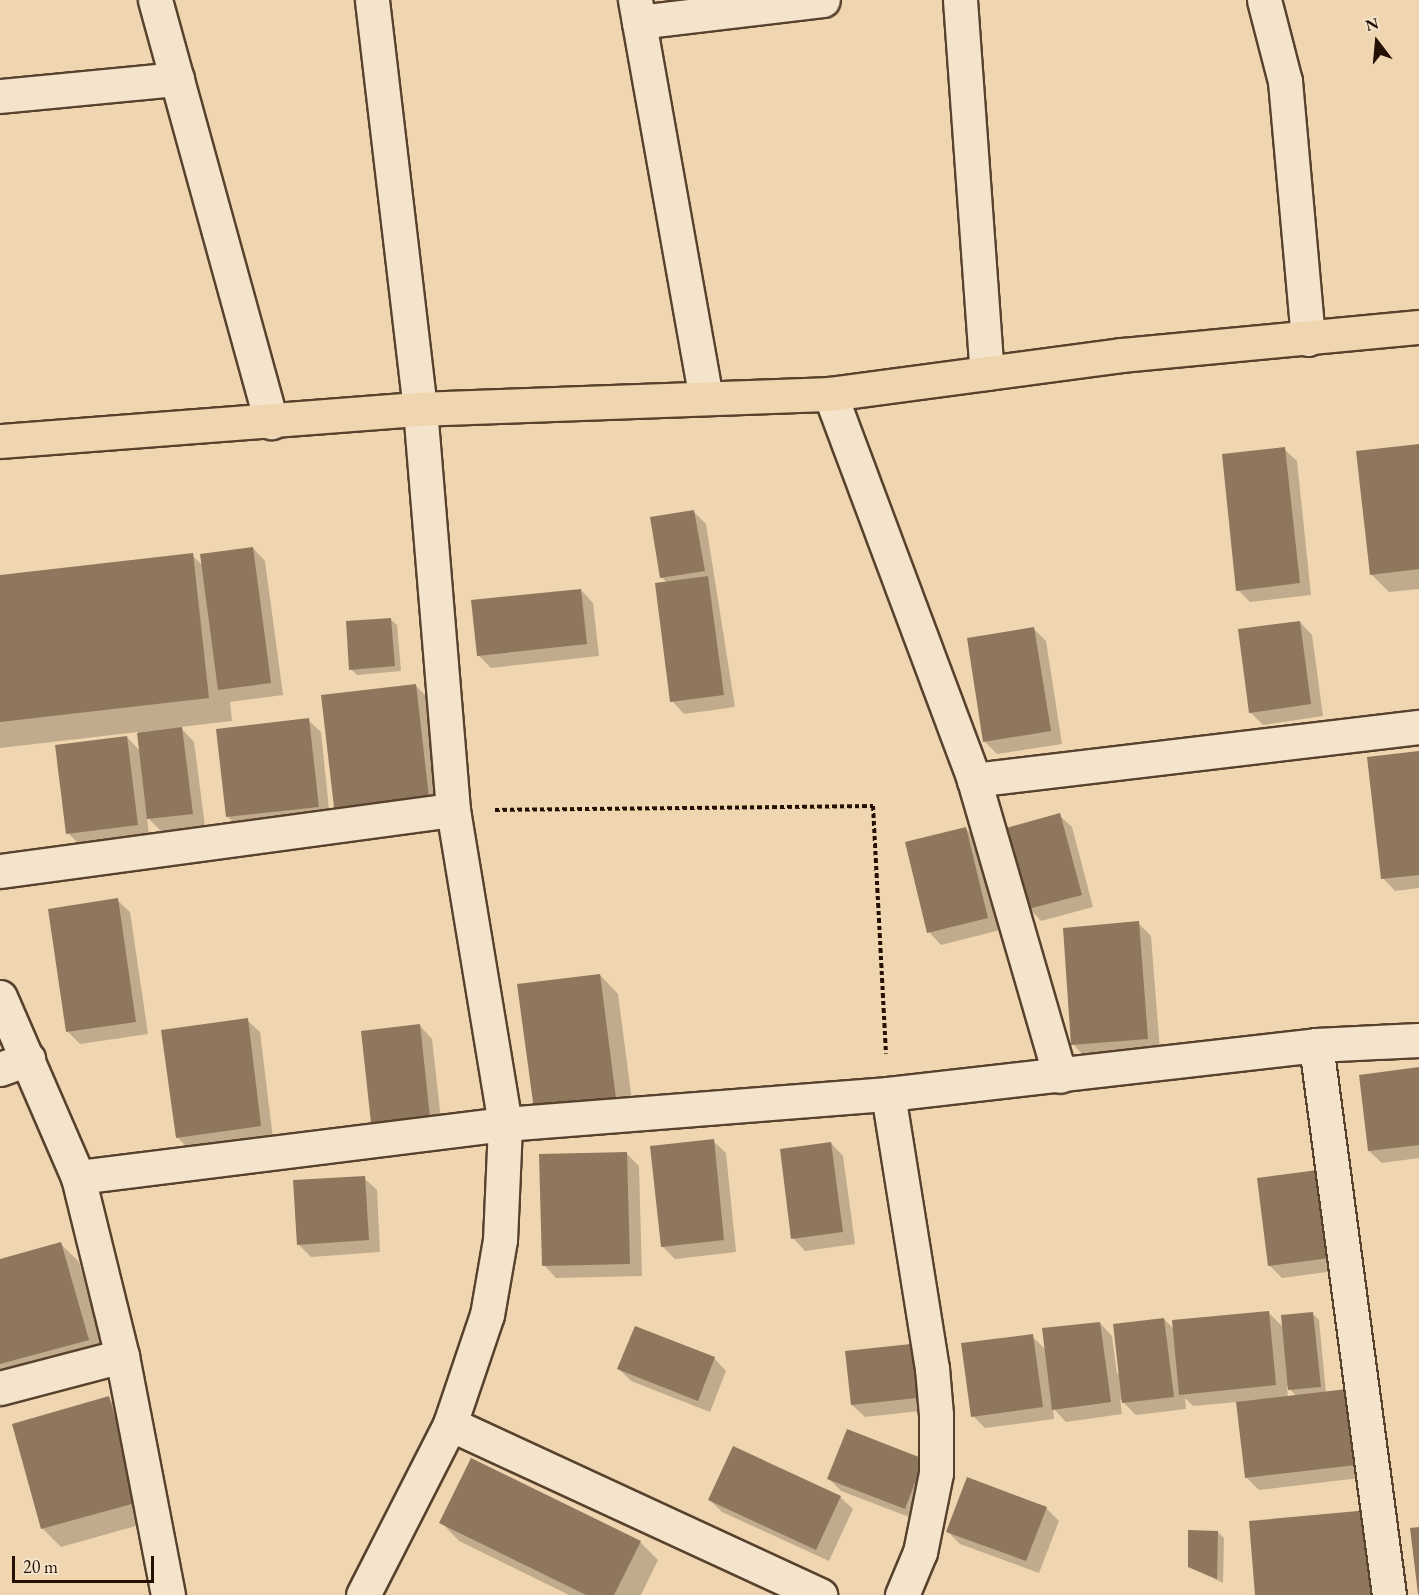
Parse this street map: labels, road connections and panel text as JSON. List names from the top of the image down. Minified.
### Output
{"scale_bar":"20 m","north":"top"}
